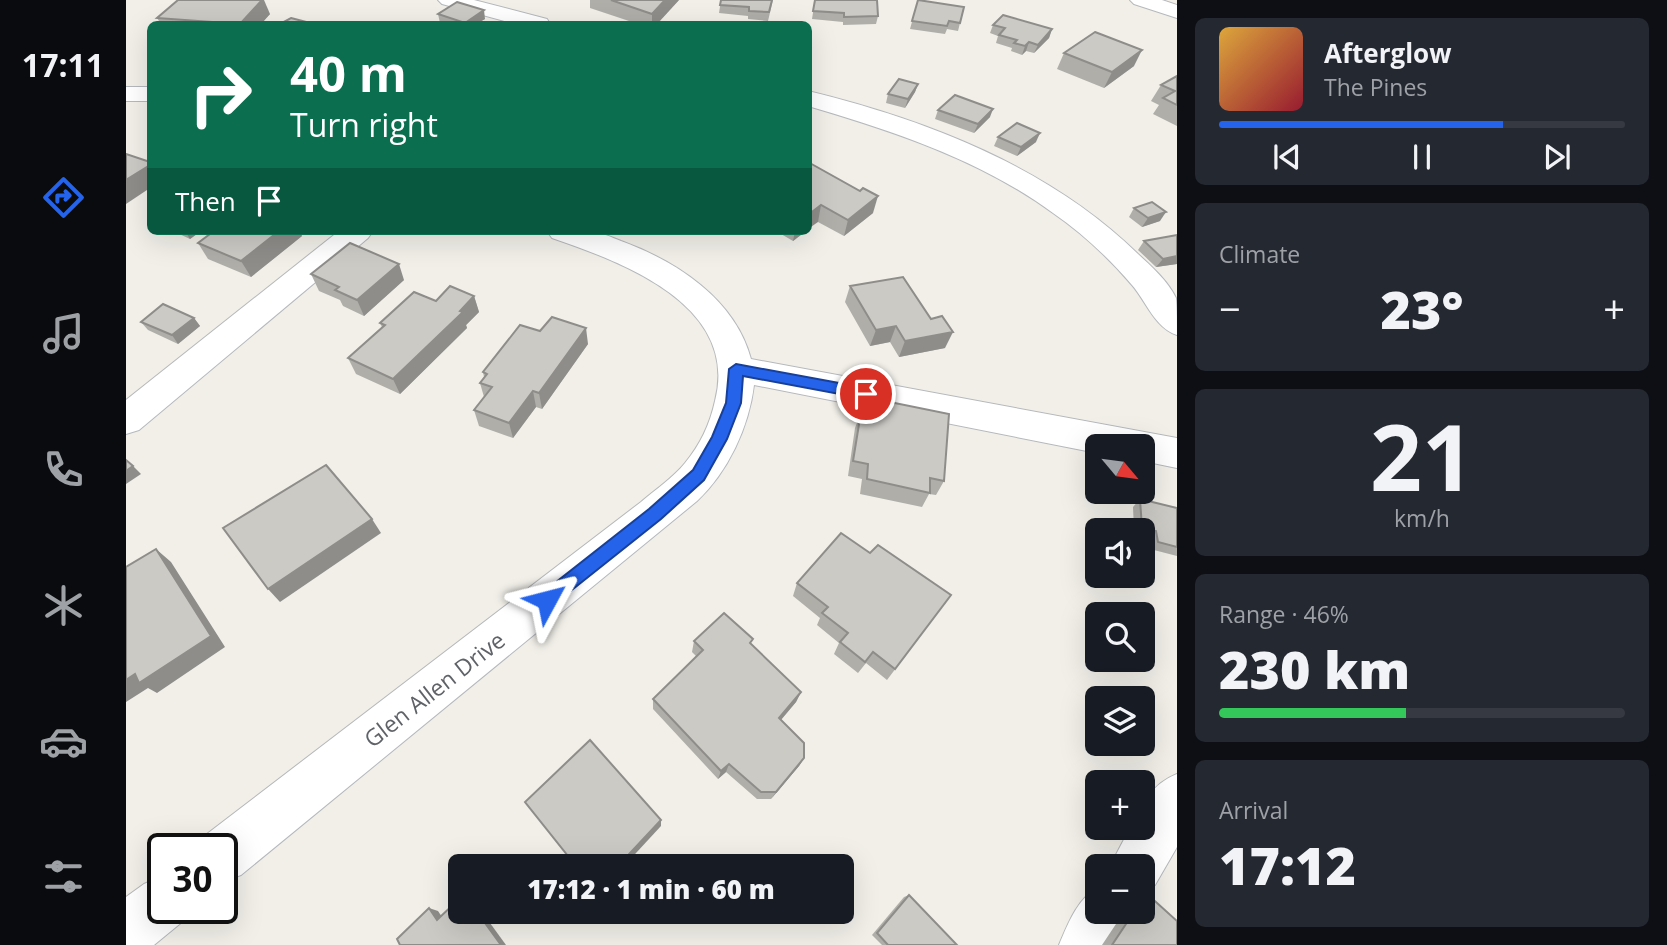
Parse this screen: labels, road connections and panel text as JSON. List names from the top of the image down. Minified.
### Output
{"streets":{"street":["Glen Allen Drive"]},"north":"bottom right","page":{"tabs":"17:11","turn":["40 m","Turn right"],"song":["Afterglow","The Pines"],"then":"Then","tile":["Climate",["21","km/h"],["Range · 46%","230 km"],["Arrival","17:12"]],"heat":["−","23°","+"],"map_buttons":["+","−"],"limit":"30","trip":"17:12 · 1 min · 60 m"}}
